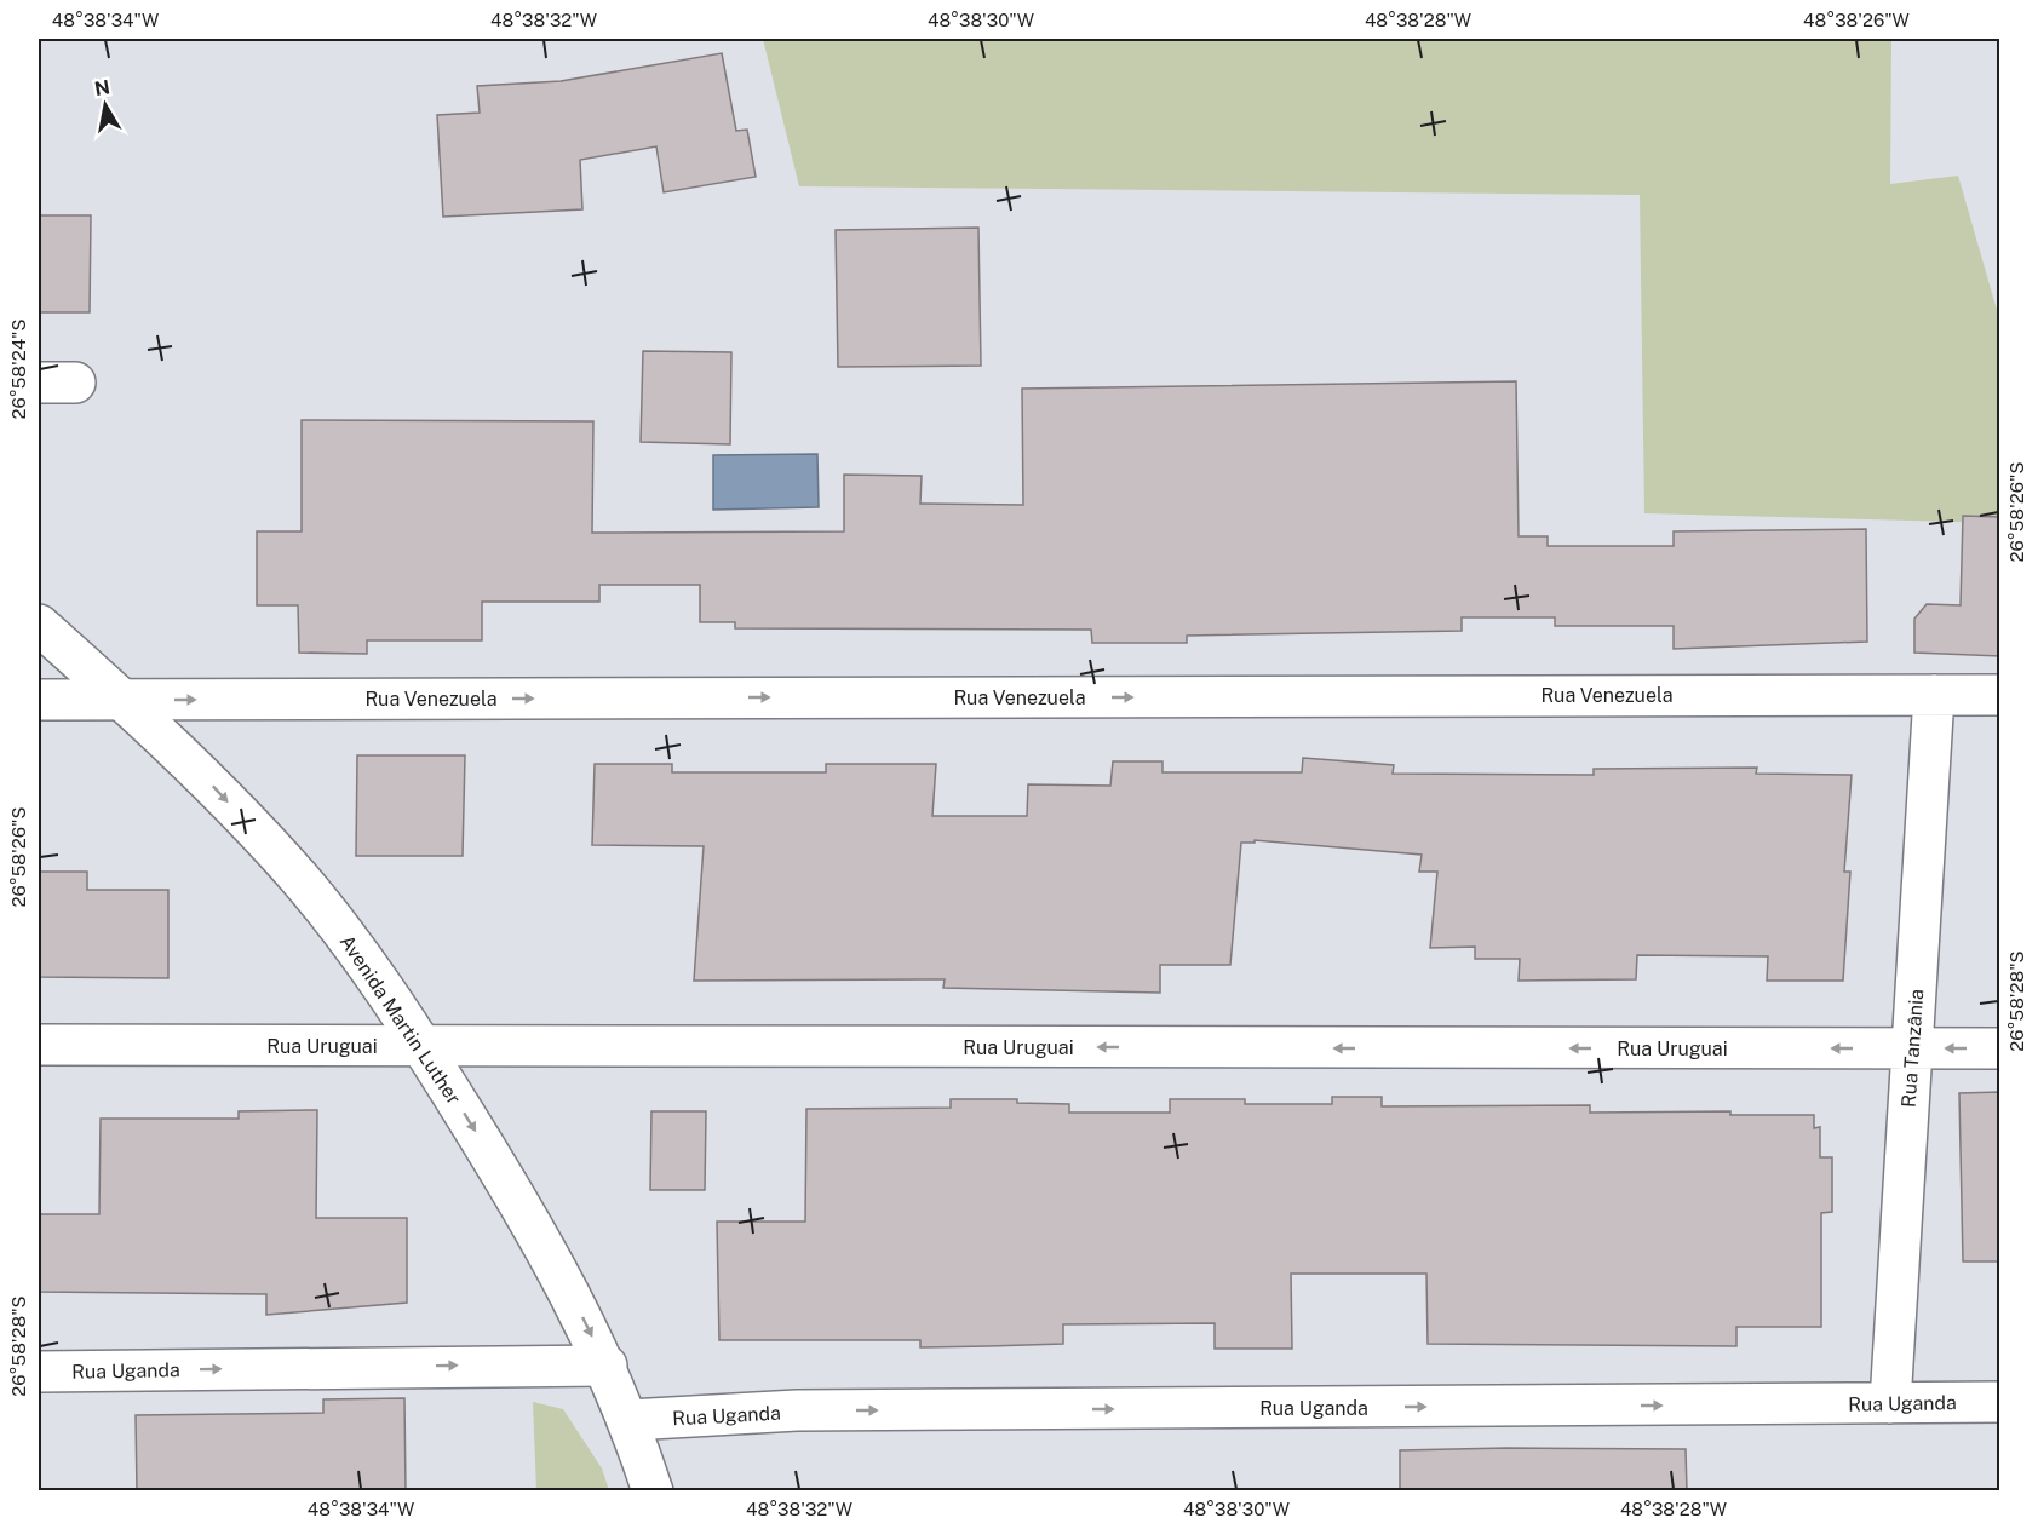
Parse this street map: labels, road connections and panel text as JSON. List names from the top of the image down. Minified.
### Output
{"streets":{"street":["Rua Venezuela","Avenida Martin Luther","Rua Uruguai","Rua Tanzânia","Rua Uganda"]},"crossings":[["Rua Venezuela","Avenida Martin Luther"],["Rua Venezuela","Rua Tanzânia"],["Avenida Martin Luther","Rua Uruguai"],["Avenida Martin Luther","Rua Uganda"],["Rua Uruguai","Rua Tanzânia"],["Rua Tanzânia","Rua Uganda"]],"one_way":["Rua Venezuela","Avenida Martin Luther","Rua Uruguai","Rua Uganda"],"north":"top","coordinates":["48°38'34\"W","48°38'32\"W","48°38'30\"W","48°38'28\"W","48°38'26\"W","26°58'24\"S","26°58'26\"S","26°58'28\"S"]}
